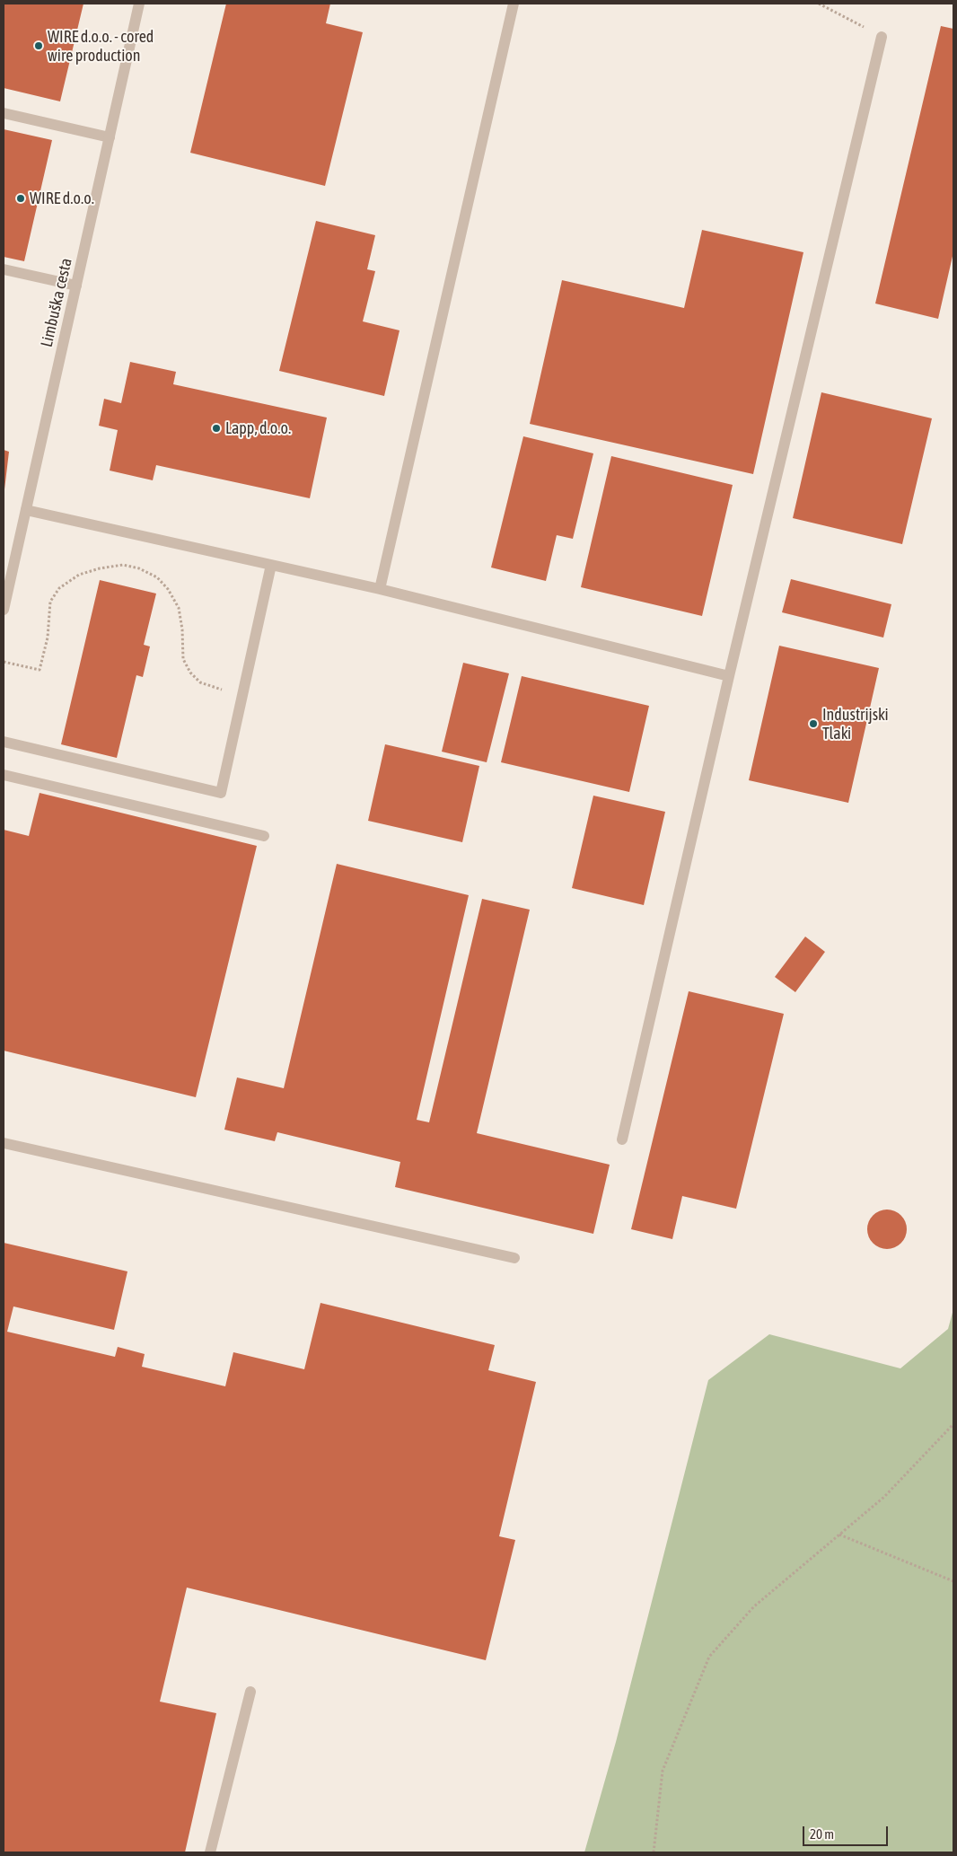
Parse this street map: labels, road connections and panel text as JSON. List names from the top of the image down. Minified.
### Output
{"streets":{"street":["Limbuška cesta"]},"places":["WIRE d.o.o. - cored wire production","WIRE d.o.o.","Lapp, d.o.o.","Industrijski Tlaki"],"scale_bar":"20 m"}
